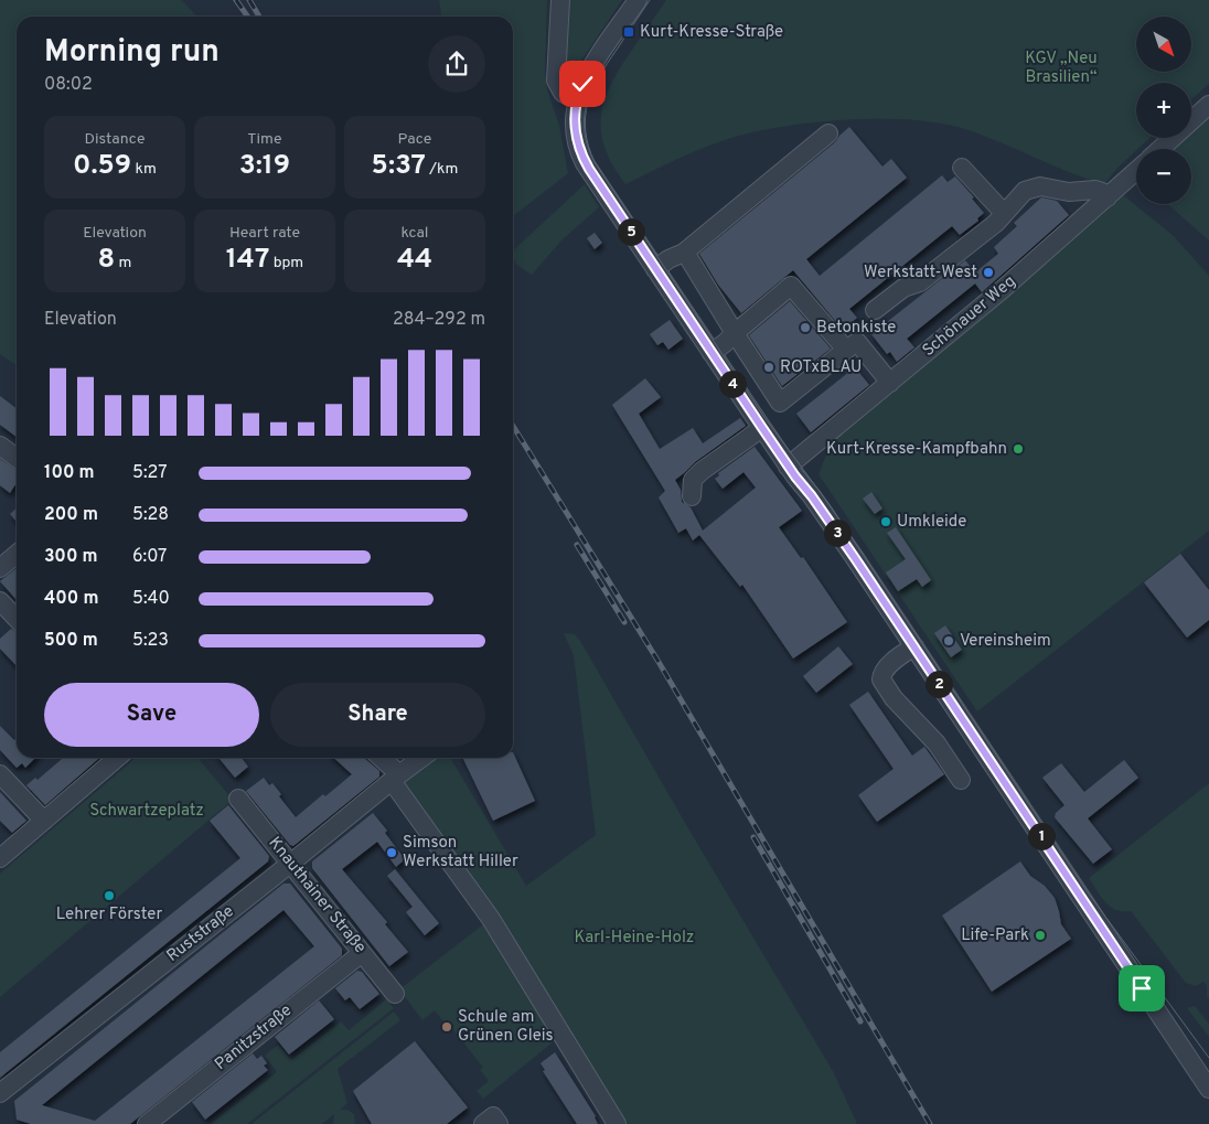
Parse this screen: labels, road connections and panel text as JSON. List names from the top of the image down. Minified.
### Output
{"streets":{"street":["Schönauer Weg","Knauthainer Straße","Ruststraße","Panitzstraße"]},"crossings":[["Knauthainer Straße","Ruststraße"],["Knauthainer Straße","Panitzstraße"]],"parks":["KGV „Neu Brasilien“","Schwartzeplatz","Karl-Heine-Holz"],"places":{"transit":["Kurt-Kresse-Straße"],"other":["Werkstatt-West","Betonkiste","ROTxBLAU","Kurt-Kresse-Kampfbahn","Umkleide","Vereinsheim","Simson Werkstatt Hiller","Lehrer Förster","Life-Park","Schule am Grünen Gleis"]},"north":"bottom right","page":{"map_buttons":["+","−"],"heading":["Morning run","08:02"],"stats":[["Distance","0.59 km"],["Time","3:19"],["Pace","5:37 /km"],["Elevation","8 m"],["Heart rate","147 bpm"],["kcal","44"]],"pins":["5","4","3","2","1"],"chart":["Elevation","284–292 m"],"list":[{"name":"100 m","note":"5:27"},{"name":"200 m","note":"5:28"},{"name":"300 m","note":"6:07"},{"name":"400 m","note":"5:40"},{"name":"500 m","note":"5:23"}],"buttons":["Save","Share"]}}
